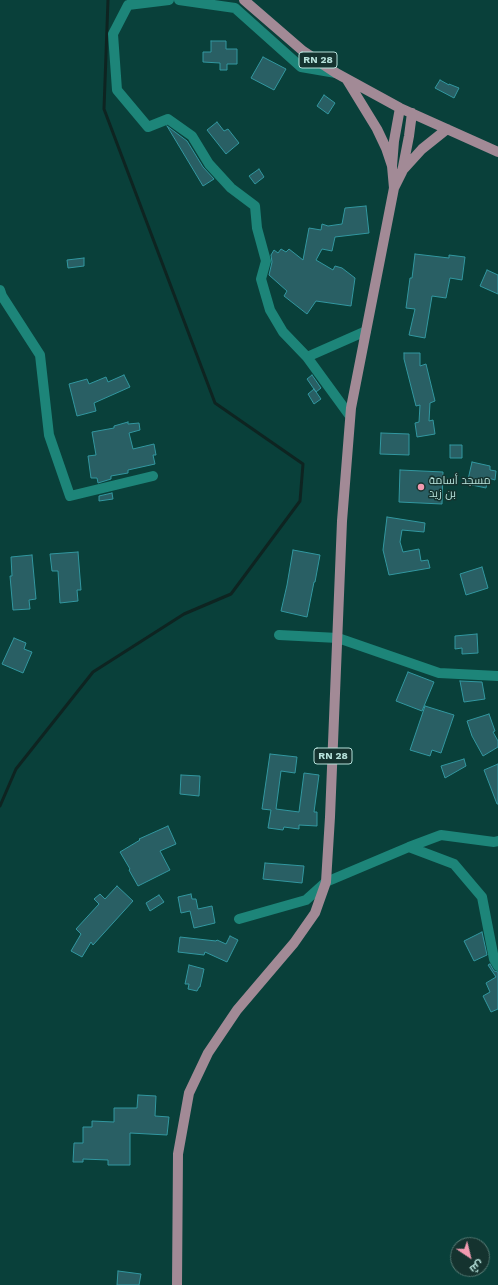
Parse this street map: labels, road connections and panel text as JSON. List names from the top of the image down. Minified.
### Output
{"streets":{"main road":["RN 28"]},"places":["مسجد أسامة بن زيد"],"north":"bottom right"}
